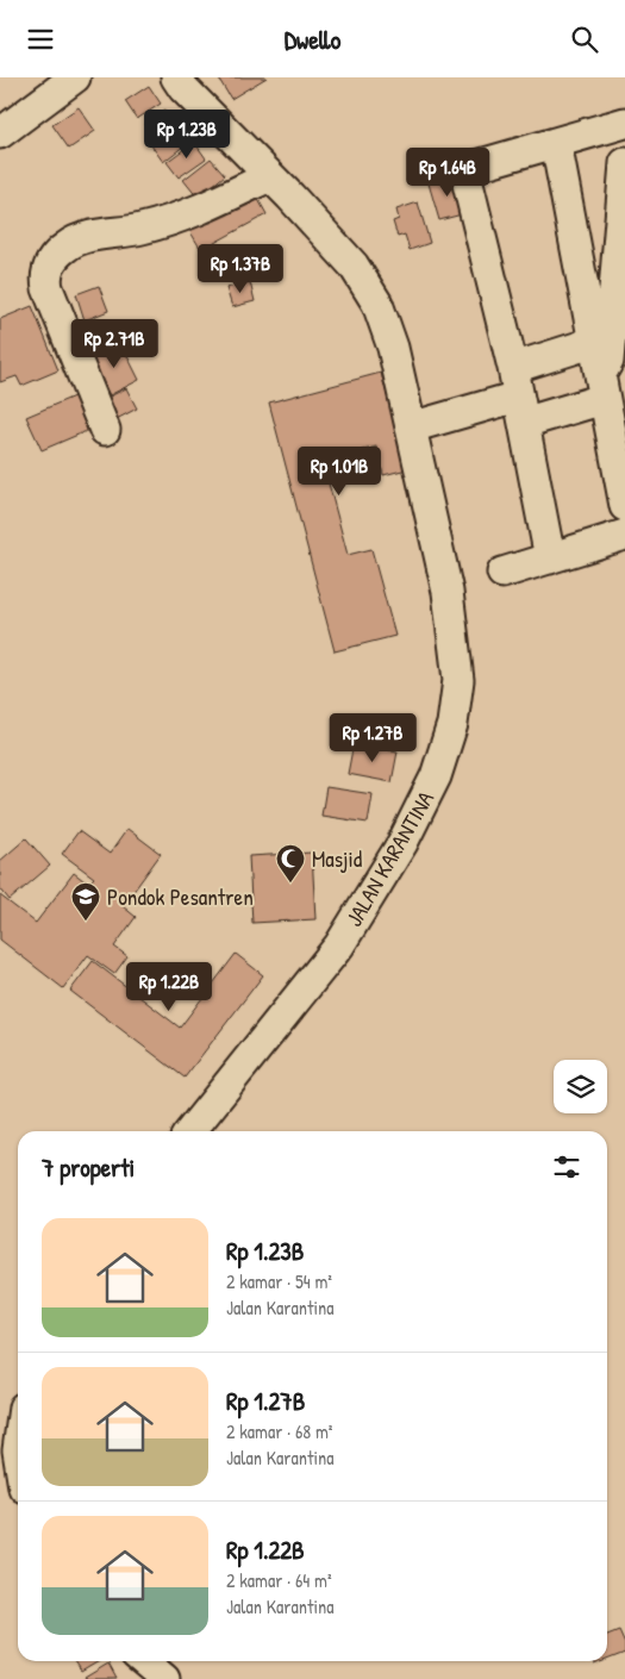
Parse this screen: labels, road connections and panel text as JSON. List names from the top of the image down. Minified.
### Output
{"streets":{"street":["JALAN KARANTINA"]},"places":{"mosque":["Masjid"],"school or university":["Pondok Pesantren"]},"page":{"header":"Dwello","price":["Rp 1.23B","Rp 1.64B","Rp 1.37B","Rp 2.71B","Rp 1.01B","Rp 1.27B","Rp 1.22B"],"heading":"7 properti","list":[{"name":"Rp 1.23B","note":"2 kamar · 54 m² · Jalan Karantina"},{"name":"Rp 1.27B","note":"2 kamar · 68 m² · Jalan Karantina"},{"name":"Rp 1.22B","note":"2 kamar · 64 m² · Jalan Karantina"}]}}
